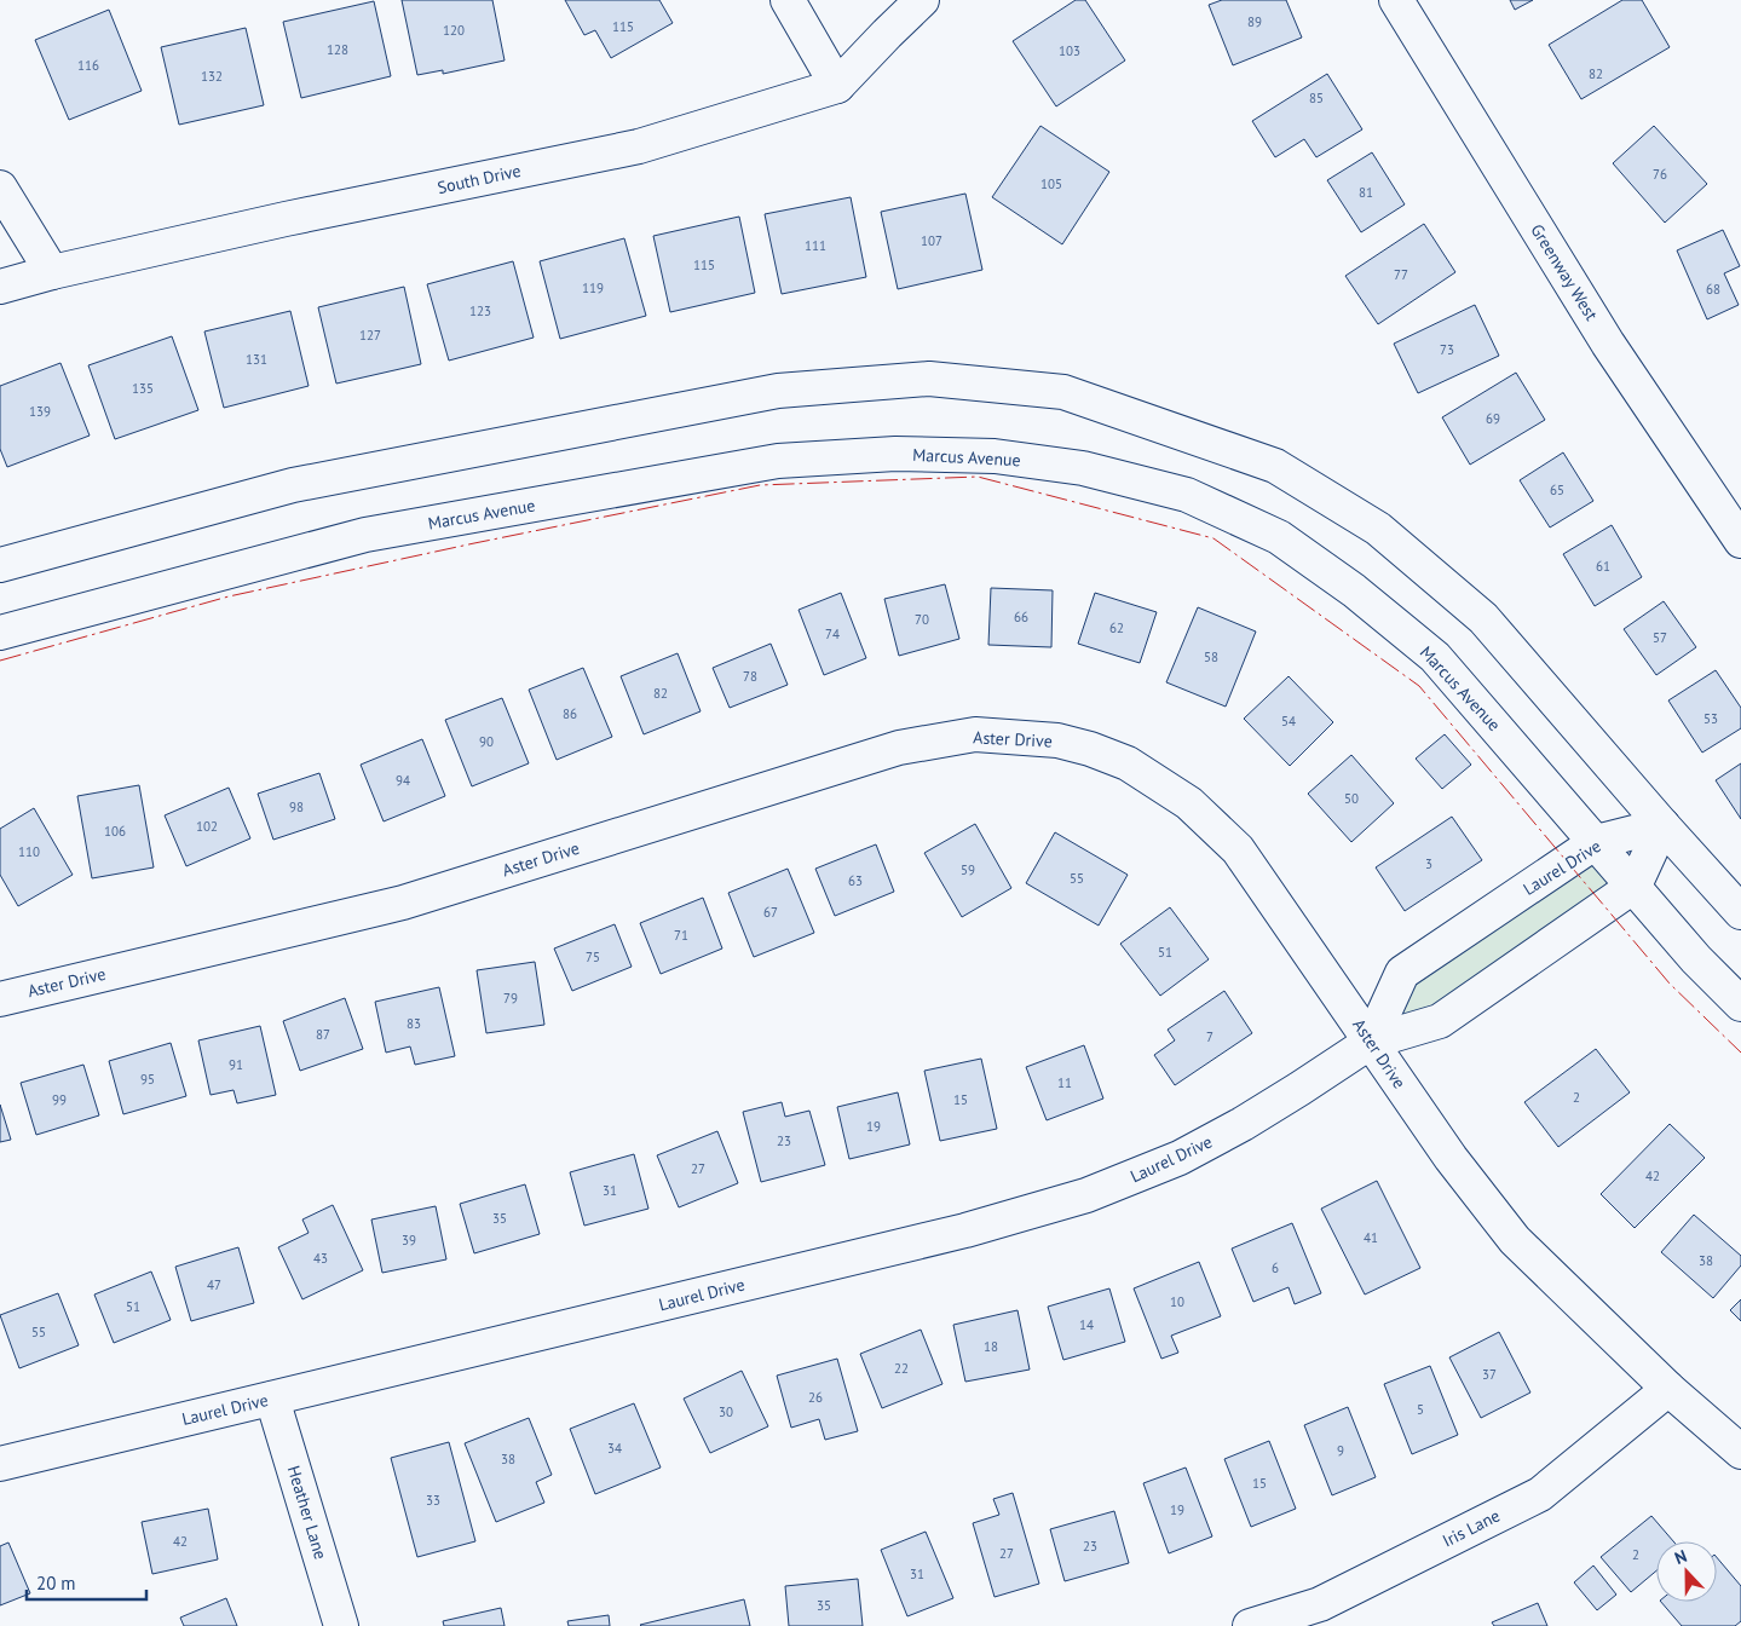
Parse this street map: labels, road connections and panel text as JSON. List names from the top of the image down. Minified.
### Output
{"streets":{"street":["South Drive","Greenway West","Marcus Avenue","Aster Drive","Laurel Drive","Heather Lane","Iris Lane"]},"crossings":[["Marcus Avenue","Laurel Drive"],["Aster Drive","Laurel Drive"],["Aster Drive","Iris Lane"],["Laurel Drive","Heather Lane"]],"house_numbers":["89","115","120","128","103","116","82","132","85","76","105","81","107","111","115","77","119","68","123","127","73","131","135","139","69","65","61","66","70","62","74","57","58","78","82","86","53","54","90","94","50","98","102","106","110","3","59","55","63","67","71","51","75","79","83","87","7","91","95","11","2","99","15","19","23","27","42","31","35","41","39","43","38","6","47","10","51","14","55","18","22","37","26","5","30","34","9","38","15","33","19","42","23","27","2","31","35"],"scale_bar":"20 m","north":"top"}
